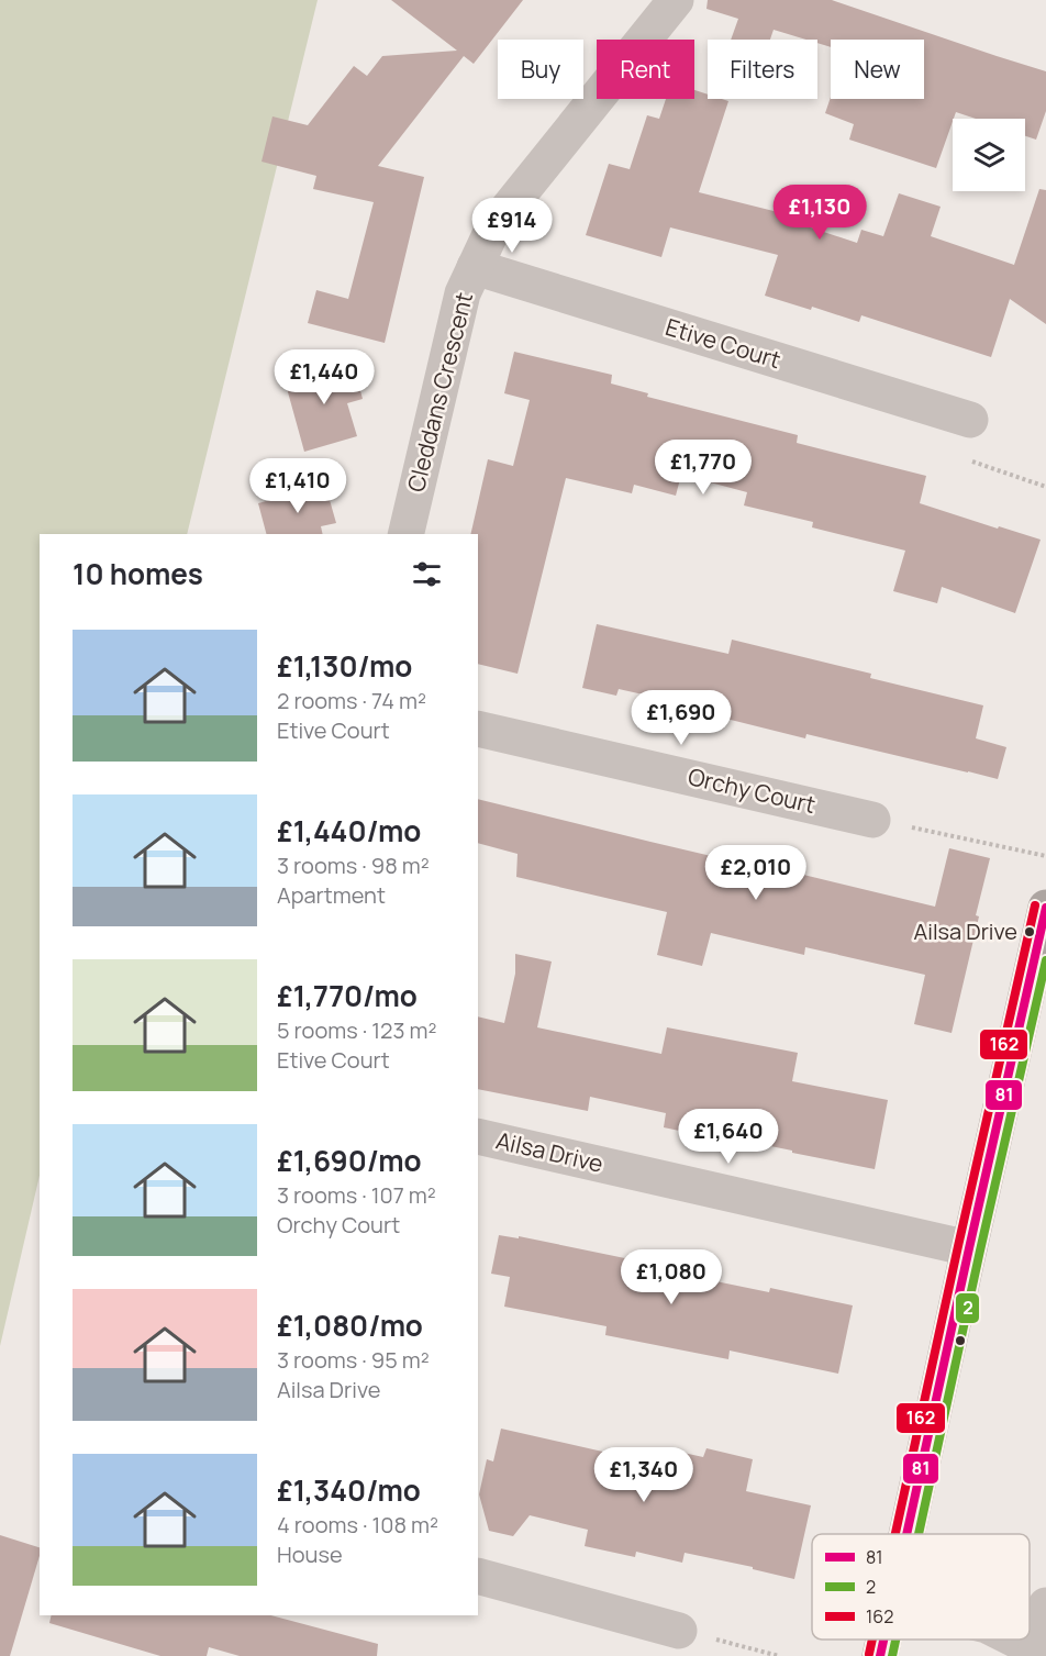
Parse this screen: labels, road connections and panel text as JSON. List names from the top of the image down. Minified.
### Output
{"streets":{"street":["Etive Court","Cleddans Crescent","Orchy Court","Ailsa Drive"]},"crossings":[["Etive Court","Cleddans Crescent"]],"places":["Ailsa Drive"],"lines":["transit line 162","transit line 81","transit line 2"],"legend":["81","2","162"],"page":{"chip":["Buy","Rent","Filters","New"],"price":["£1,130","£914","£1,440","£1,770","£1,410","£1,690","£2,010","£1,640","£1,080","£1,340"],"heading":"10 homes","list":[{"name":"£1,130/mo","note":"2 rooms · 74 m² · Etive Court"},{"name":"£1,440/mo","note":"3 rooms · 98 m² · Apartment"},{"name":"£1,770/mo","note":"5 rooms · 123 m² · Etive Court"},{"name":"£1,690/mo","note":"3 rooms · 107 m² · Orchy Court"},{"name":"£1,080/mo","note":"3 rooms · 95 m² · Ailsa Drive"},{"name":"£1,340/mo","note":"4 rooms · 108 m² · House"}]}}
